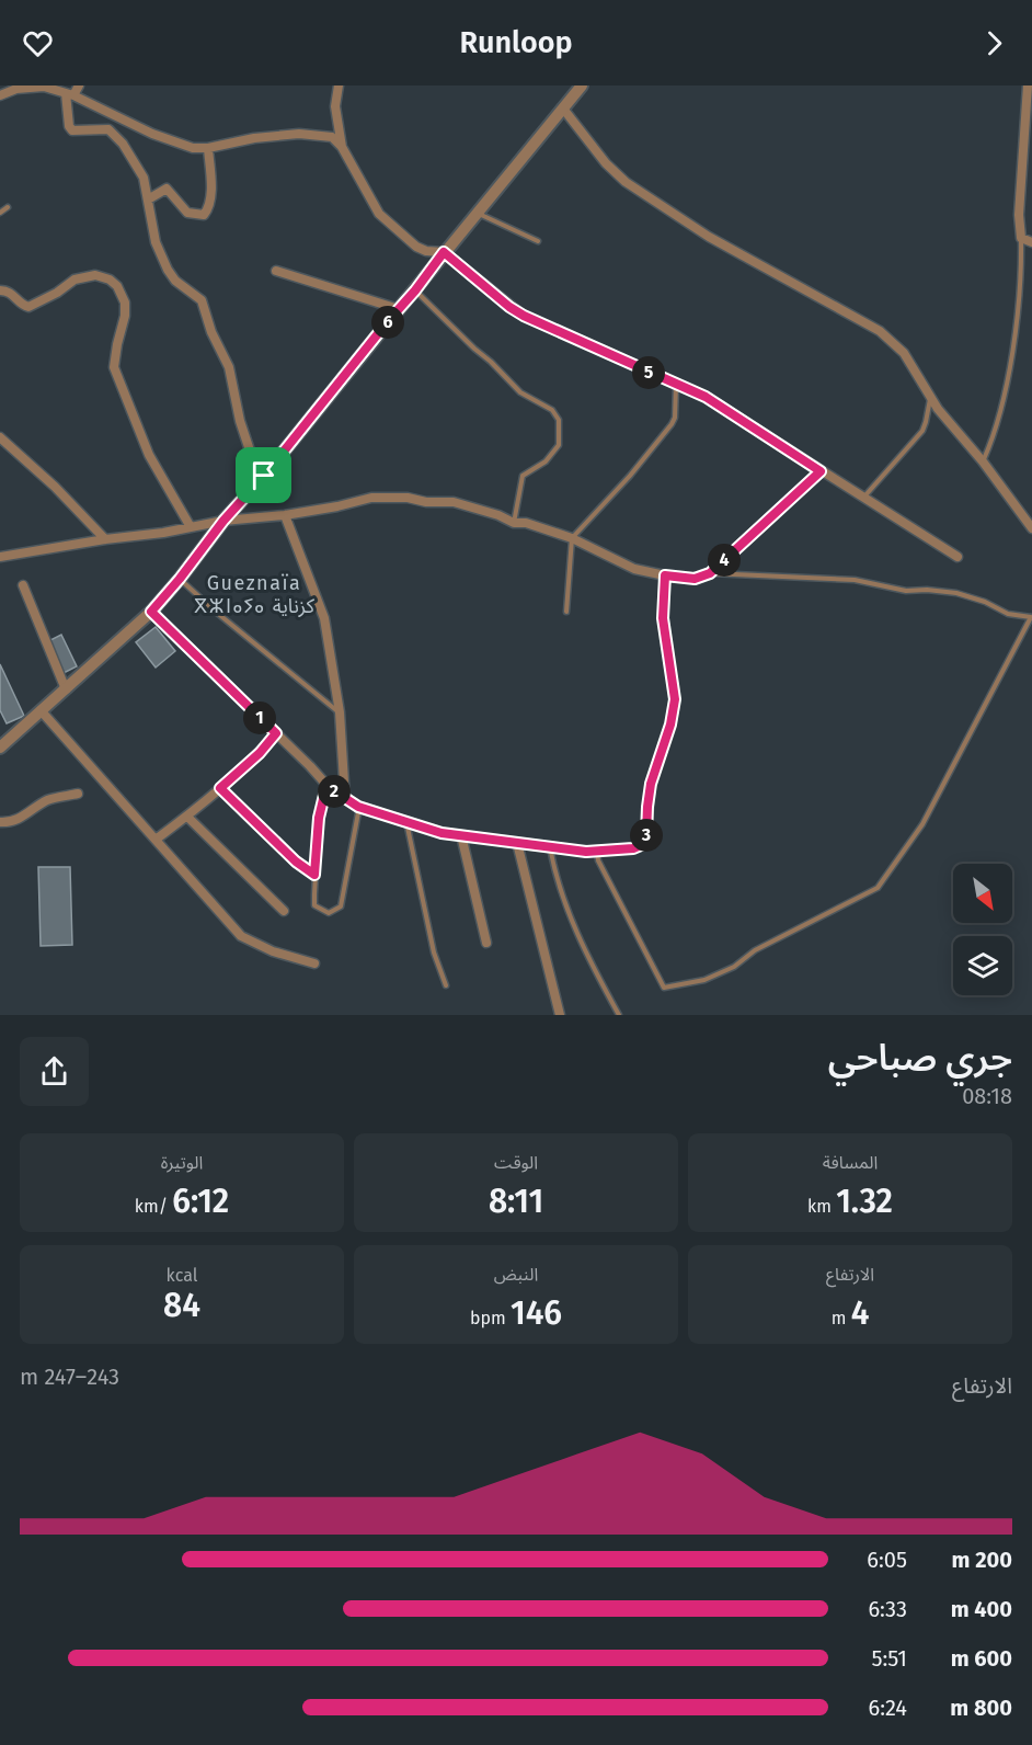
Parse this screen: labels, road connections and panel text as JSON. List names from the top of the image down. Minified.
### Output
{"districts":["Gueznaïa ⴳⵣⵏⴰⵢⴰ كزناية"],"north":"bottom right","page":{"header":"Runloop","pins":["6","5","4","1","2","3"],"heading":["جري صباحي","08:18"],"stats":[["المسافة","1.32 km"],["الوقت","8:11"],["الوتيرة","6:12 /km"],["الارتفاع","4 m"],["النبض","146 bpm"],["kcal","84"]],"chart":["الارتفاع","243–247 m"],"list":[{"name":"200 m","note":"6:05"},{"name":"400 m","note":"6:33"},{"name":"600 m","note":"5:51"},{"name":"800 m","note":"6:24"}]}}
